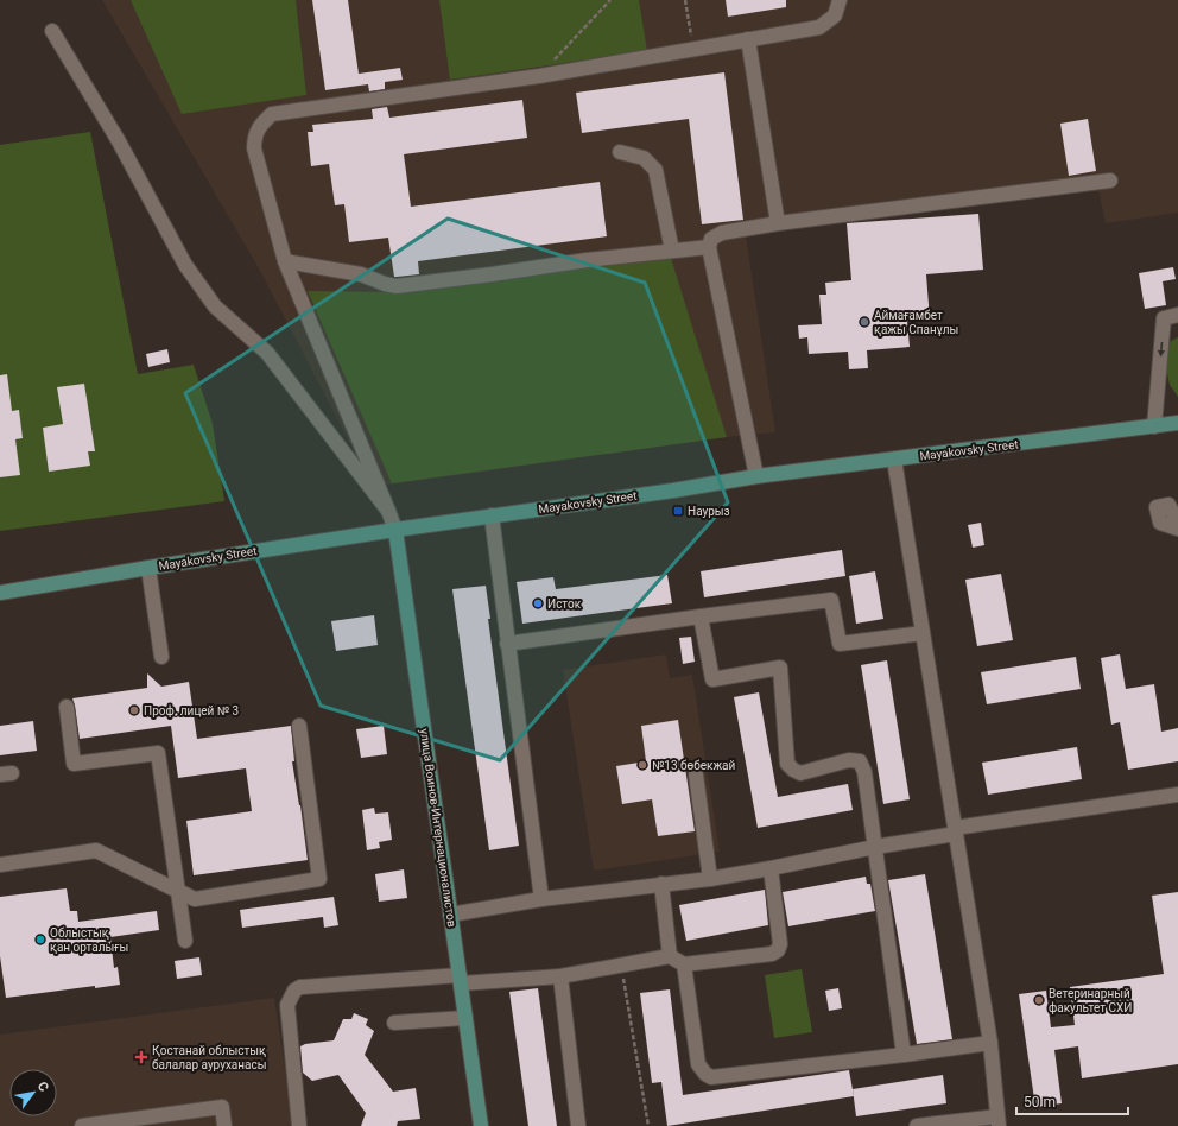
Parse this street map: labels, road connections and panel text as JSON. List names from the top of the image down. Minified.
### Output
{"streets":{"main road":["Mayakovsky Street","улица Воинов-Интернационалистов"]},"crossings":[["Mayakovsky Street","улица Воинов-Интернационалистов"]],"places":{"other":["Аймағамбет қажы Спанұлы","Исток","Проф. лицей № 3","№13 бөбекжай","Облыстық қан орталығы","Ветеринарный факультет СХИ"],"transit":["Наурыз"],"health":["Қостанай облыстық балалар ауруханасы"]},"scale_bar":"50 m","north":"top right"}
